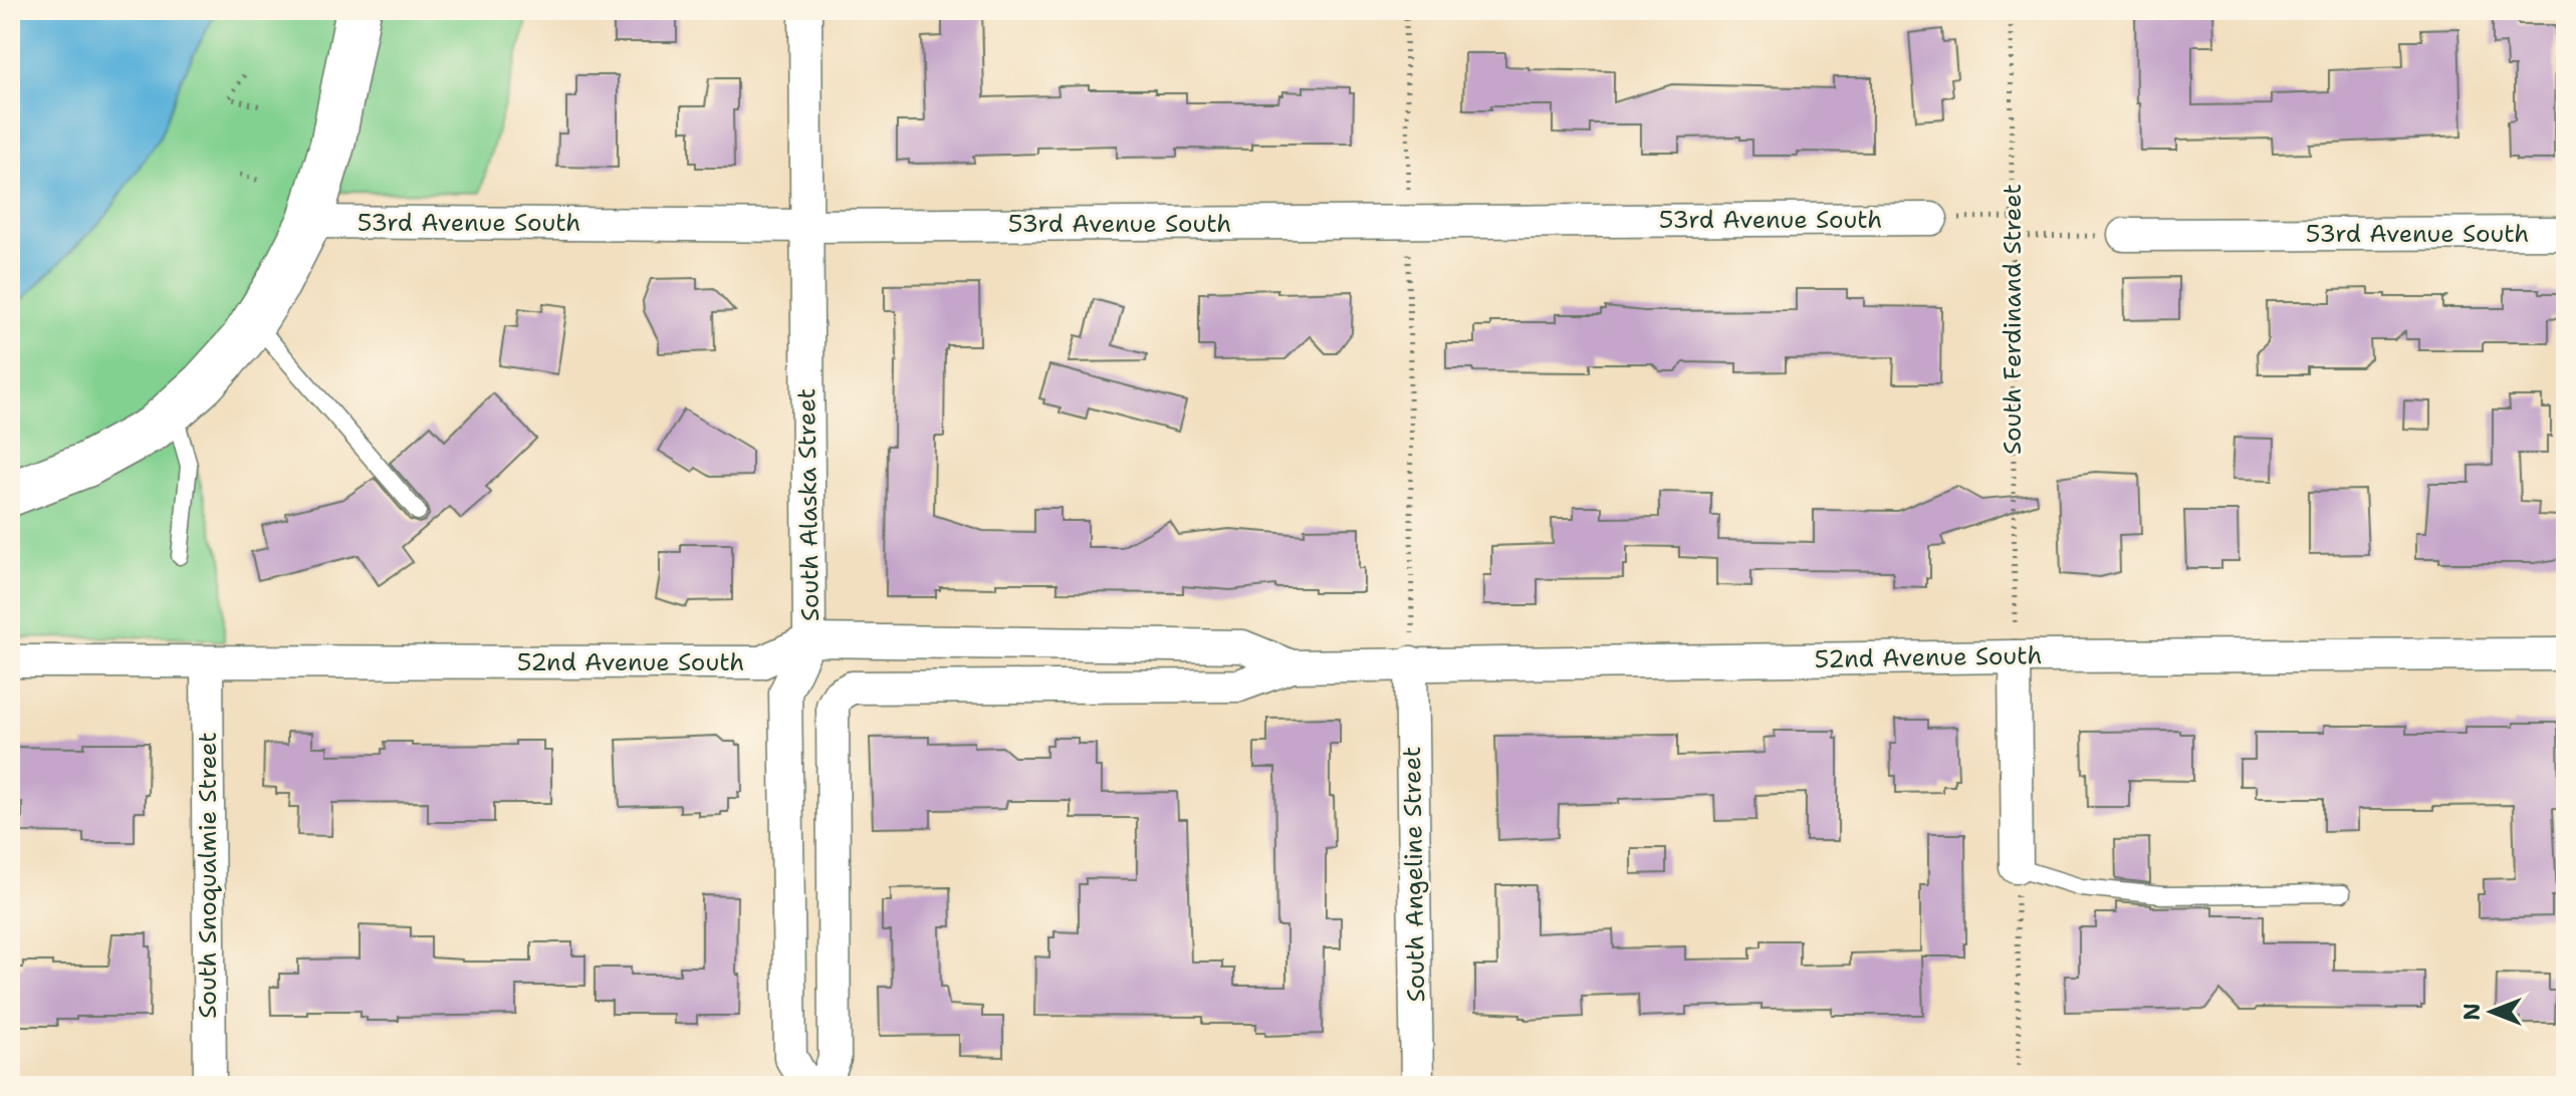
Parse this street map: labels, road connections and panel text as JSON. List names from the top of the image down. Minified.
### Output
{"streets":{"street":["53rd Avenue South","South Alaska Street","52nd Avenue South","South Angeline Street","South Snoqualmie Street"],"path":["South Ferdinand Street"]},"crossings":[["53rd Avenue South","South Alaska Street"],["South Ferdinand Street","52nd Avenue South"],["South Alaska Street","52nd Avenue South"],["52nd Avenue South","South Angeline Street"],["52nd Avenue South","South Snoqualmie Street"]],"north":"left"}
